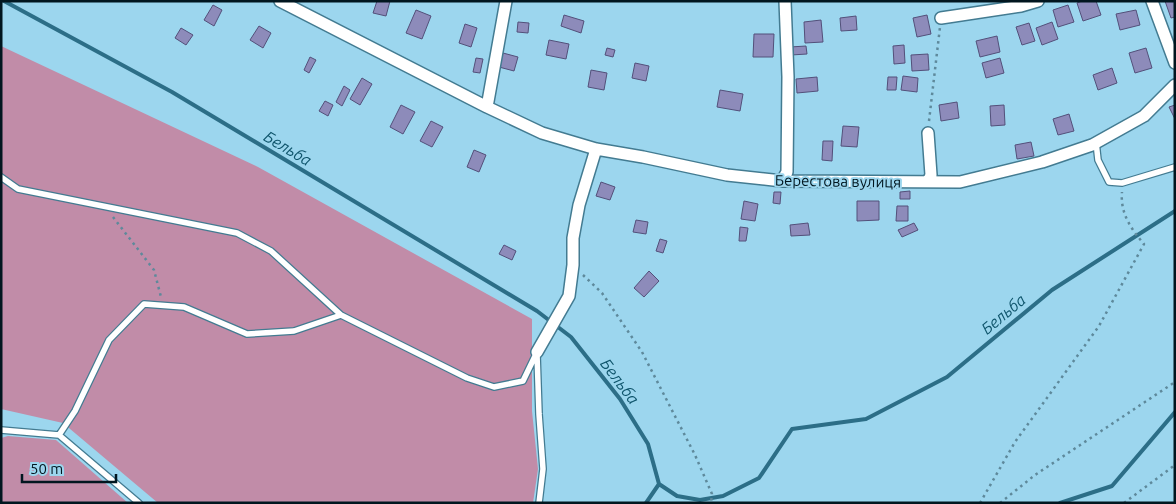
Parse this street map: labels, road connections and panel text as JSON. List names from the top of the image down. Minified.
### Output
{"streets":{"street":["Берестова вулиця"]},"water":["Бельба"],"scale_bar":"50 m"}
